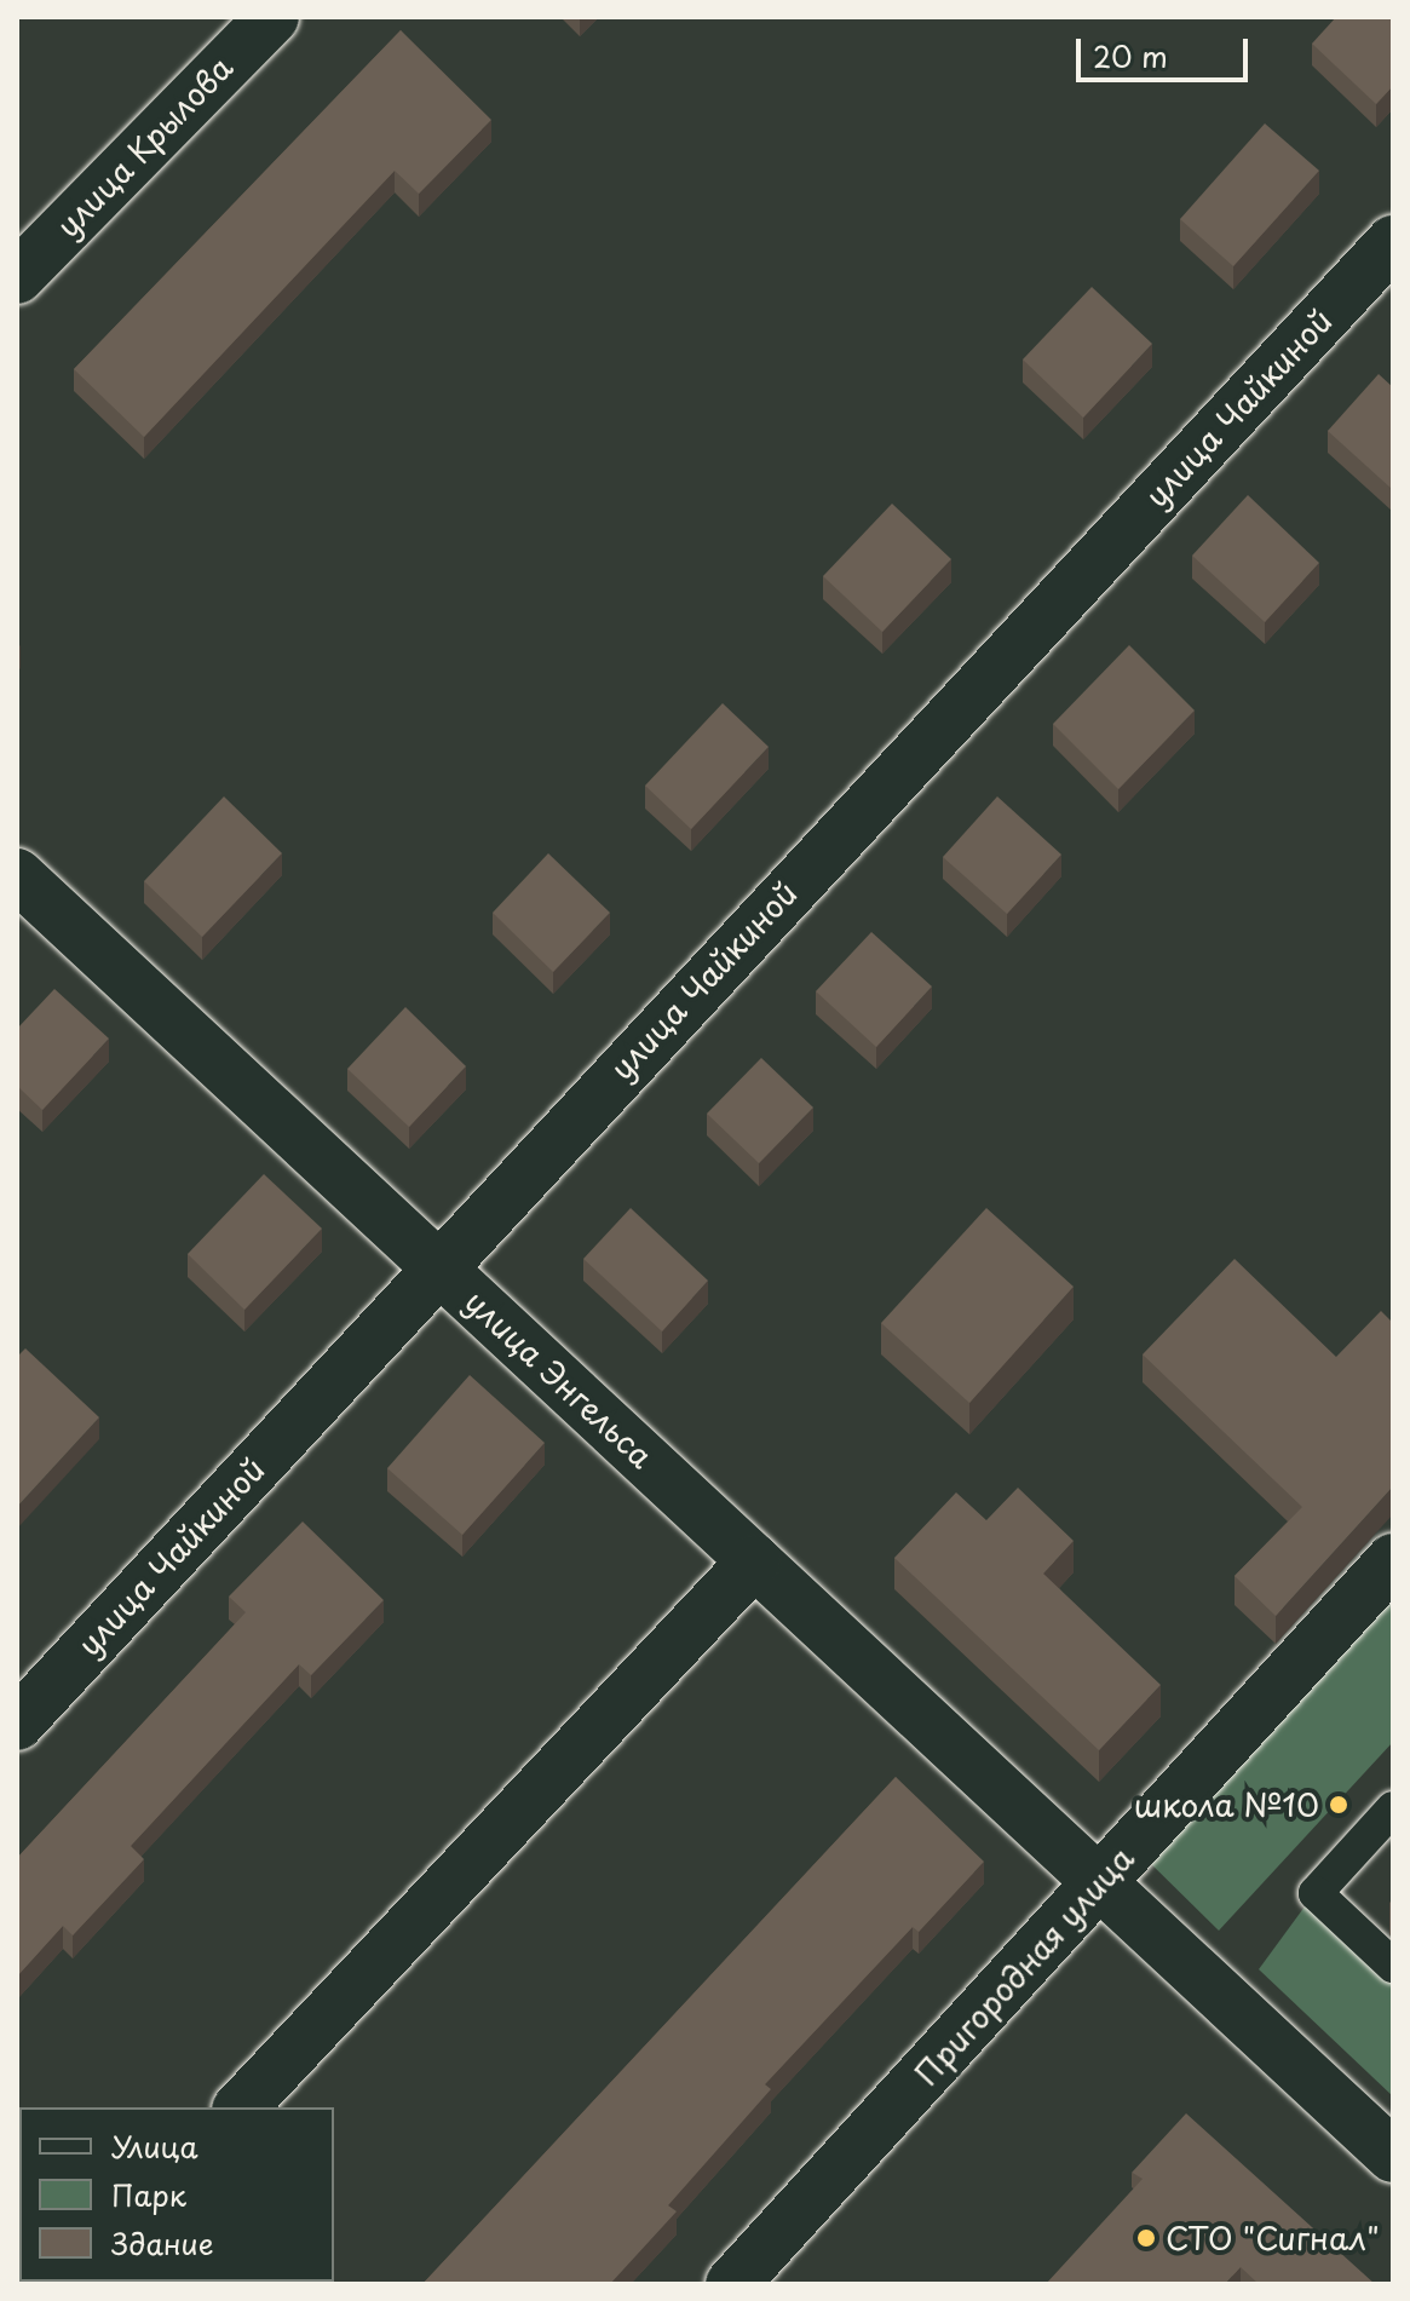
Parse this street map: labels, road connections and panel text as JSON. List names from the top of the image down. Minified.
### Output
{"streets":{"street":["улица Крылова","улица Чайкиной","улица Энгельса","Пригородная улица"]},"crossings":[["улица Чайкиной","улица Энгельса"],["улица Энгельса","Пригородная улица"]],"places":["школа №10","СТО \"Сигнал\""],"legend":["Улица","Парк","Здание"],"scale_bar":"20 m"}
